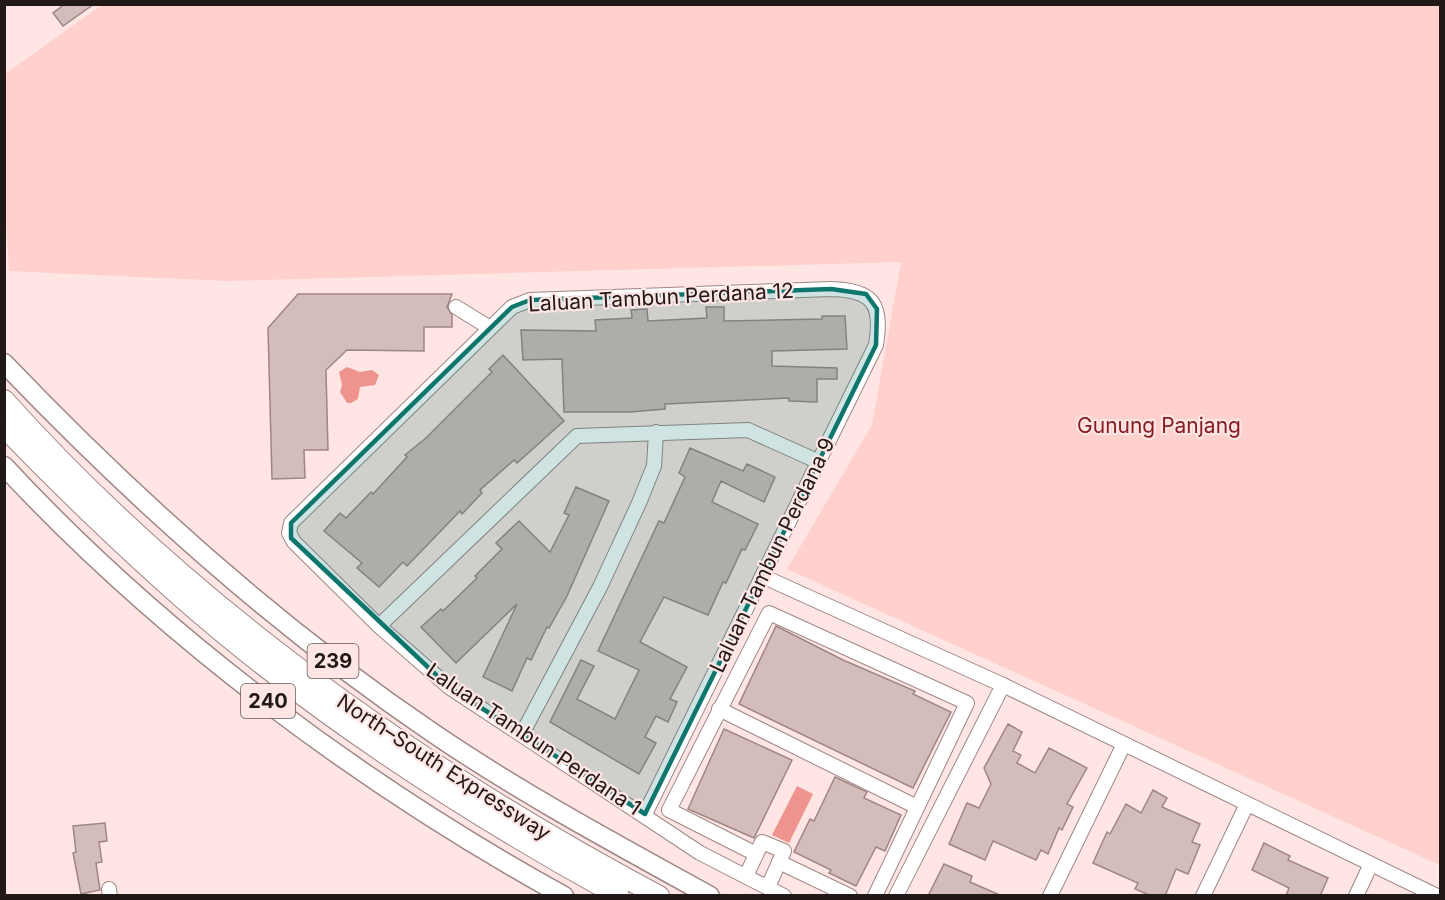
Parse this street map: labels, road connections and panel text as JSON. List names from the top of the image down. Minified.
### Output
{"streets":{"highway":["North–South Expressway"],"main road":["239","240"],"street":["Laluan Tambun Perdana 12","Laluan Tambun Perdana 9","Laluan Tambun Perdana 1"]},"crossings":[["Laluan Tambun Perdana 12","Laluan Tambun Perdana 9"],["Laluan Tambun Perdana 12","Laluan Tambun Perdana 1"],["Laluan Tambun Perdana 9","Laluan Tambun Perdana 1"]],"parks":["Gunung Panjang"]}
